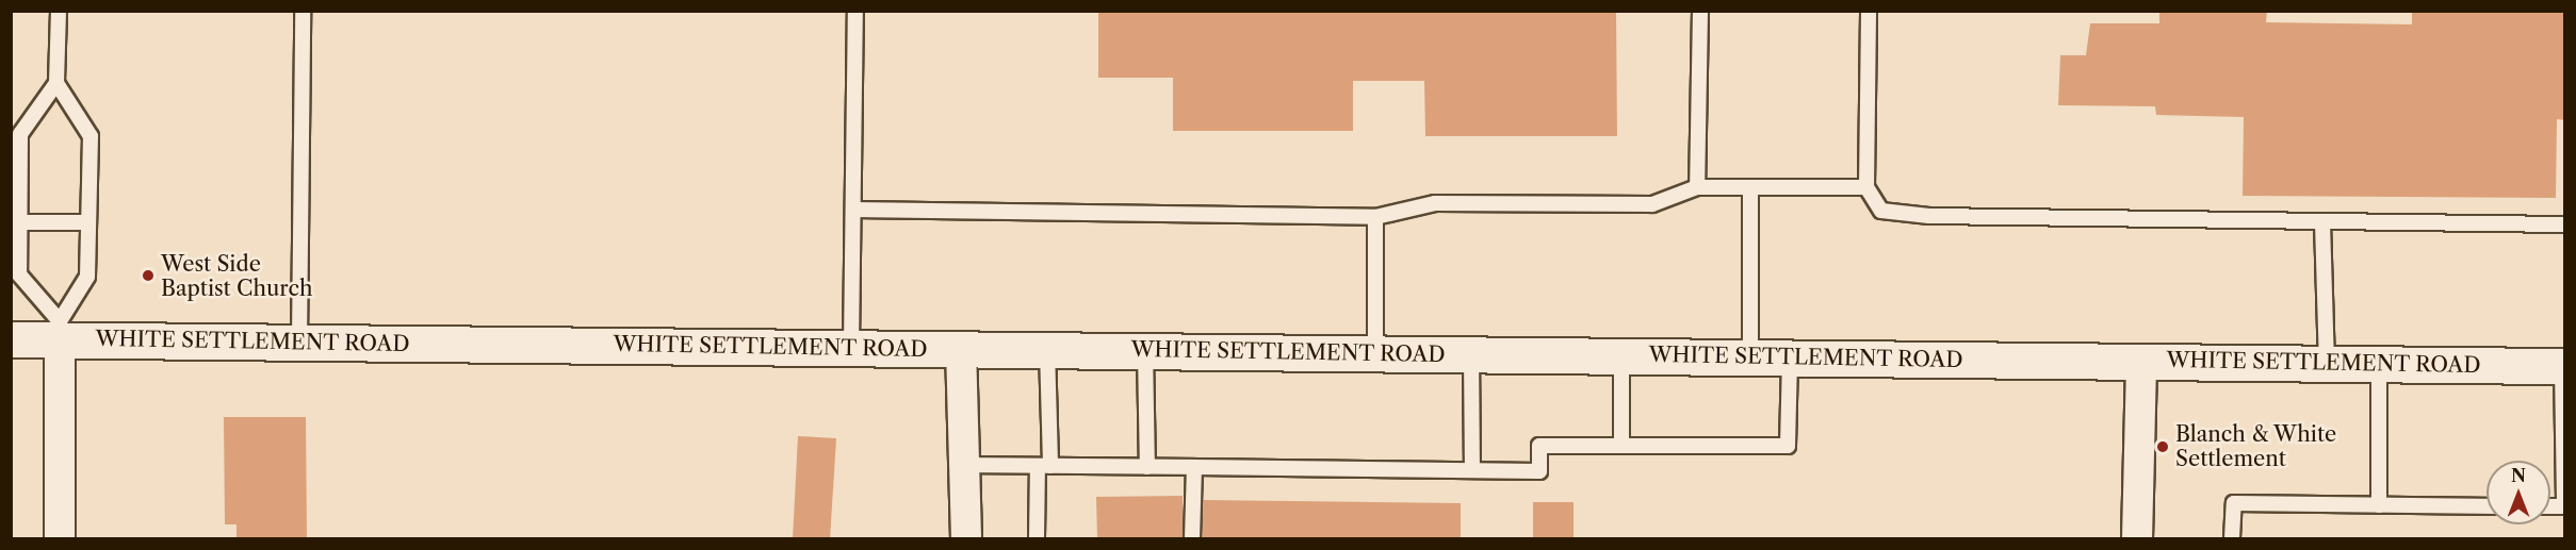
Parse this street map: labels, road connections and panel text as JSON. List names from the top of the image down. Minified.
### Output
{"streets":{"main road":["WHITE SETTLEMENT ROAD"]},"places":["West Side Baptist Church","Blanch & White Settlement"],"north":"top"}
